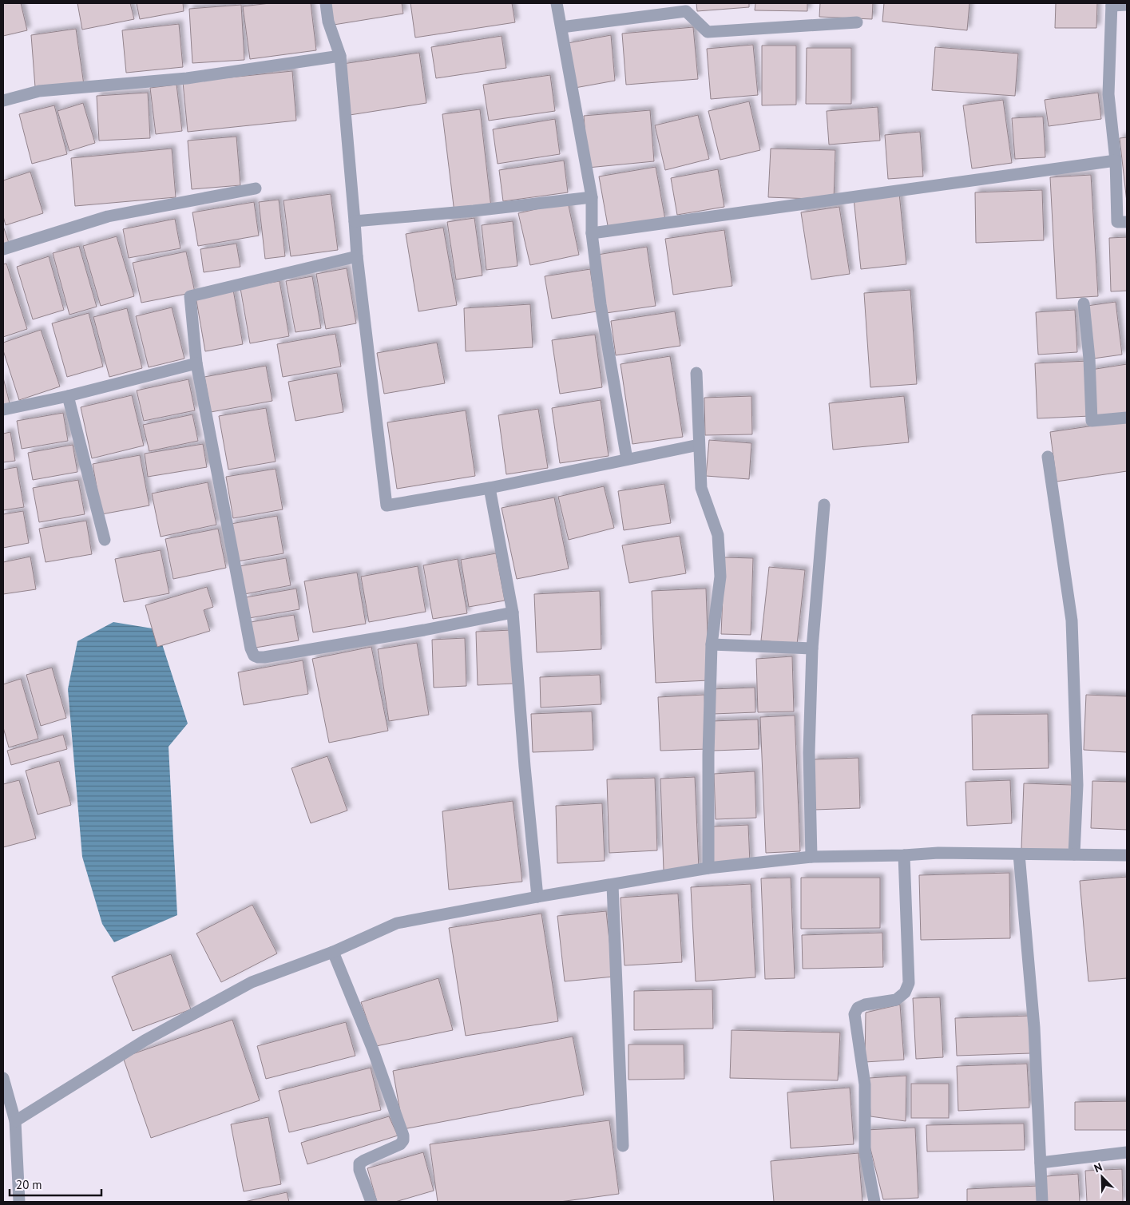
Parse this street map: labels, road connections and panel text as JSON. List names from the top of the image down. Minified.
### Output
{"scale_bar":"20 m","north":"top left"}
